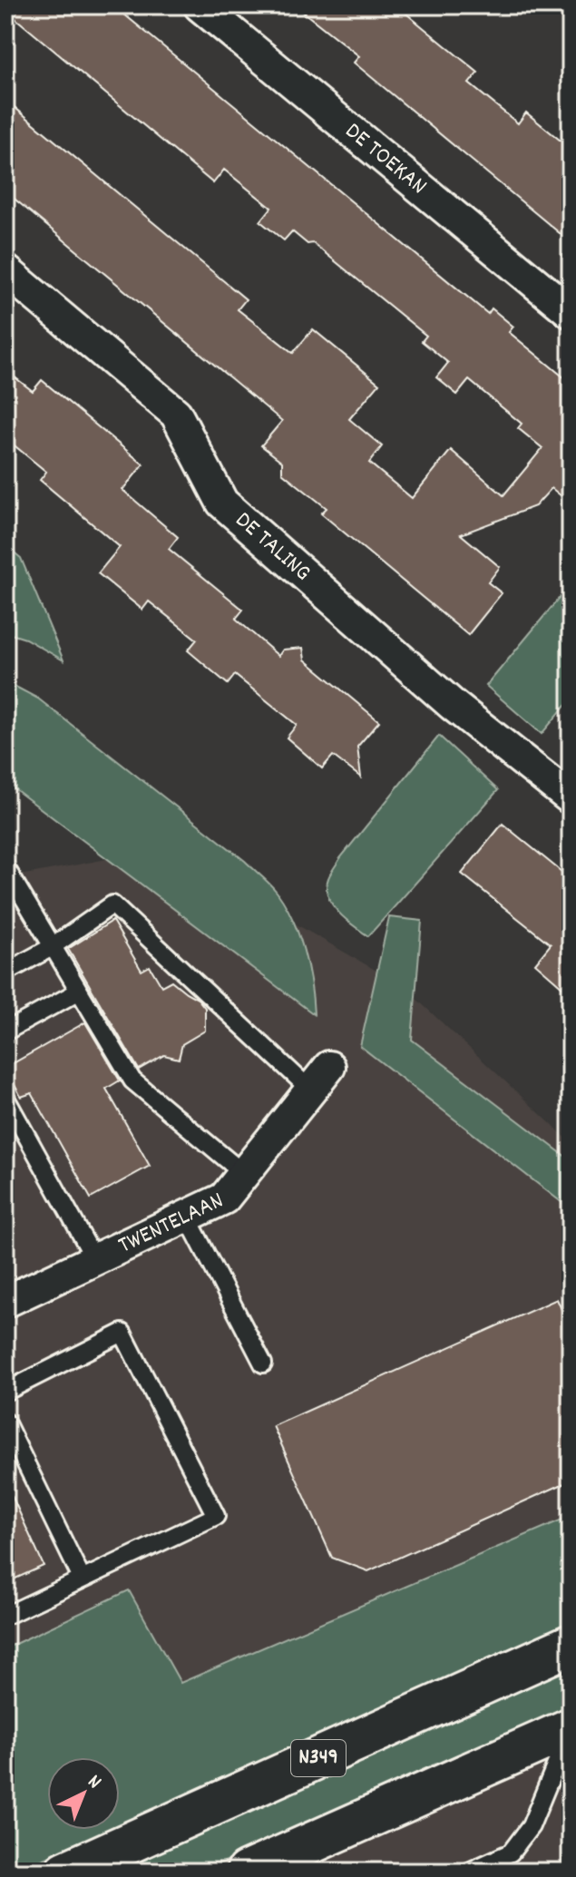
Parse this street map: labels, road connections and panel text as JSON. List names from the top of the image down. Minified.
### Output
{"streets":{"main road":["N349"],"street":["DE TOEKAN","DE TALING","TWENTELAAN"]},"north":"top right"}
